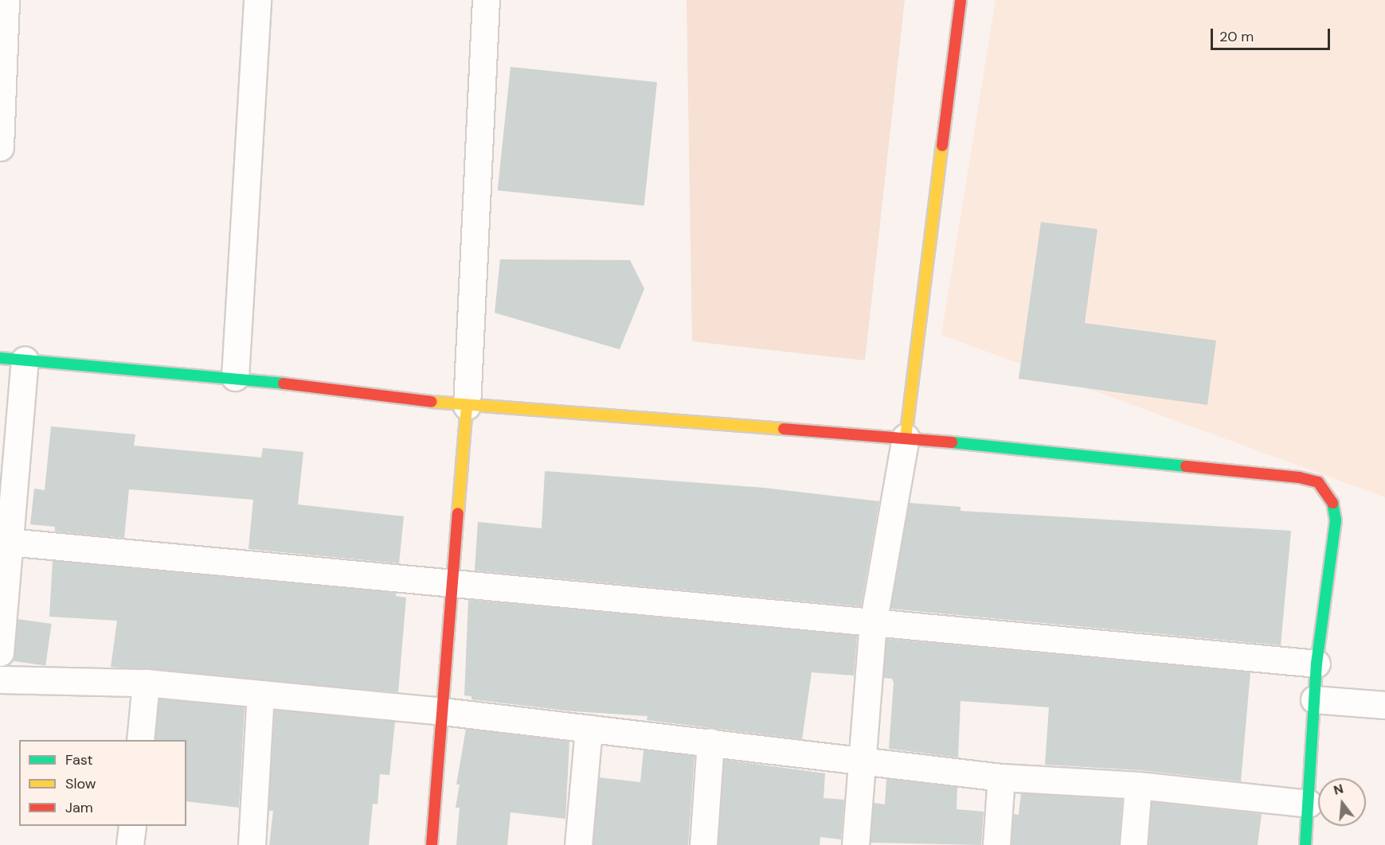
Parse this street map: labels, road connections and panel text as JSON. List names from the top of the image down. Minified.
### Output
{"legend":["Fast","Slow","Jam"],"scale_bar":"20 m","north":"top"}
